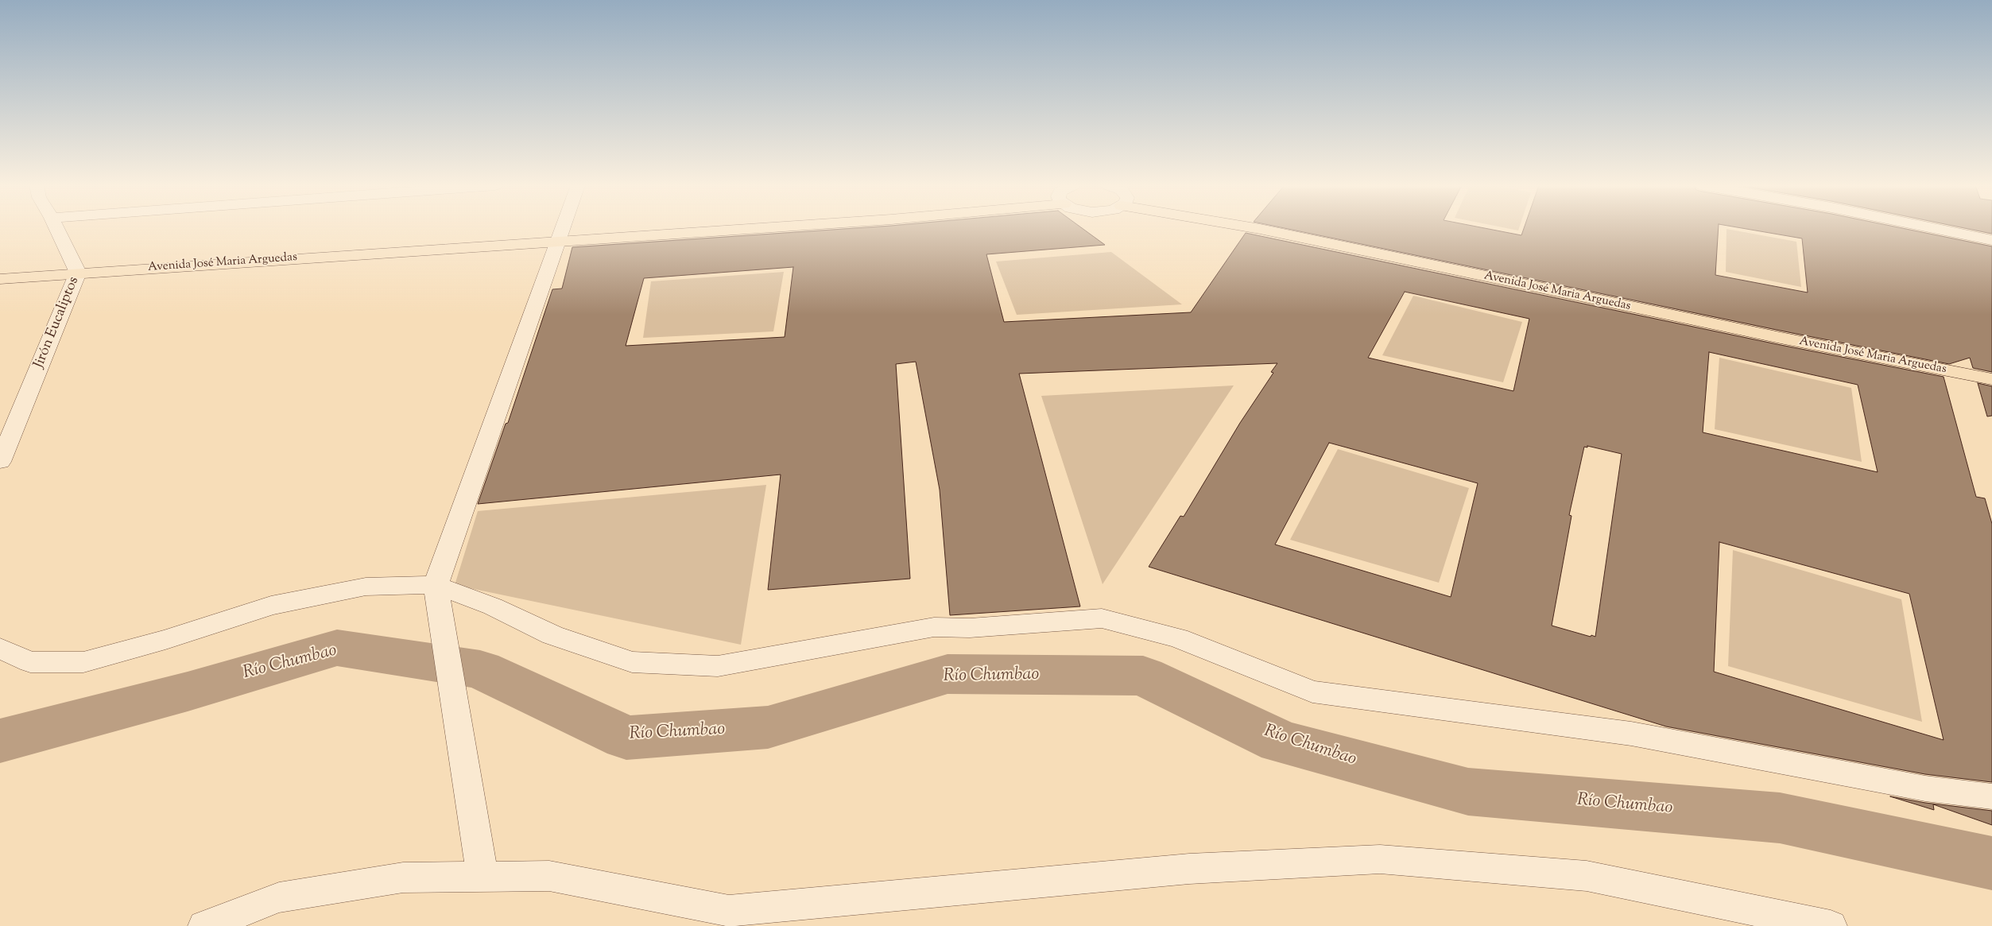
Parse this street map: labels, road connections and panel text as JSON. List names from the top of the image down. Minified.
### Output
{"streets":{"main road":["Avenida José Maria Arguedas"],"street":["Jirón Eucaliptos"]},"crossings":[["Avenida José Maria Arguedas","Jirón Eucaliptos"]],"water":["Río Chumbao"]}
